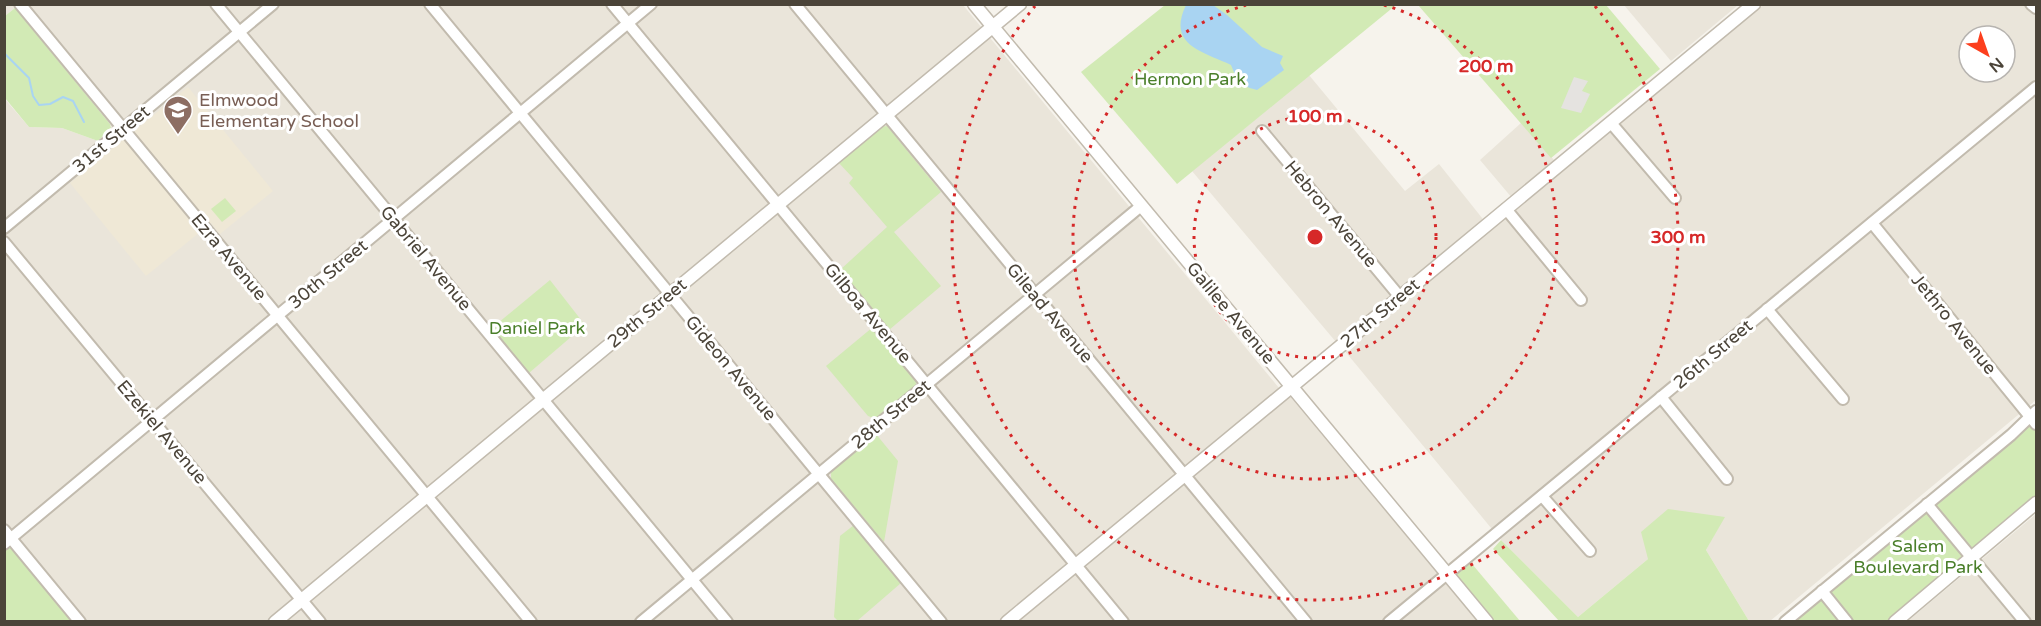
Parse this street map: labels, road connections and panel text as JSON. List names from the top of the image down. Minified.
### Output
{"streets":{"street":["31st Street","Hebron Avenue","Ezra Avenue","Gabriel Avenue","30th Street","29th Street","Gilboa Avenue","Gilead Avenue","Galilee Avenue","27th Street","Jethro Avenue","26th Street","Gideon Avenue","28th Street","Ezekiel Avenue"]},"crossings":[["31st Street","Ezra Avenue"],["31st Street","Gabriel Avenue"],["Hebron Avenue","27th Street"],["Ezra Avenue","30th Street"],["Ezra Avenue","29th Street"],["Gabriel Avenue","30th Street"],["Gabriel Avenue","29th Street"],["Gabriel Avenue","28th Street"],["30th Street","Gilboa Avenue"],["30th Street","Gideon Avenue"],["30th Street","Ezekiel Avenue"],["29th Street","Gilboa Avenue"],["29th Street","Gilead Avenue"],["29th Street","Galilee Avenue"],["29th Street","Gideon Avenue"],["29th Street","Ezekiel Avenue"],["Gilboa Avenue","27th Street"],["Gilboa Avenue","28th Street"],["Gilead Avenue","27th Street"],["Gilead Avenue","28th Street"],["Galilee Avenue","27th Street"],["Galilee Avenue","26th Street"],["Galilee Avenue","28th Street"],["Jethro Avenue","26th Street"],["Gideon Avenue","28th Street"]],"parks":["Hermon Park","Daniel Park","Salem Boulevard Park"],"places":{"school or university":["Elmwood Elementary School"]},"north":"bottom right","rings":["200 m","100 m","300 m"]}
